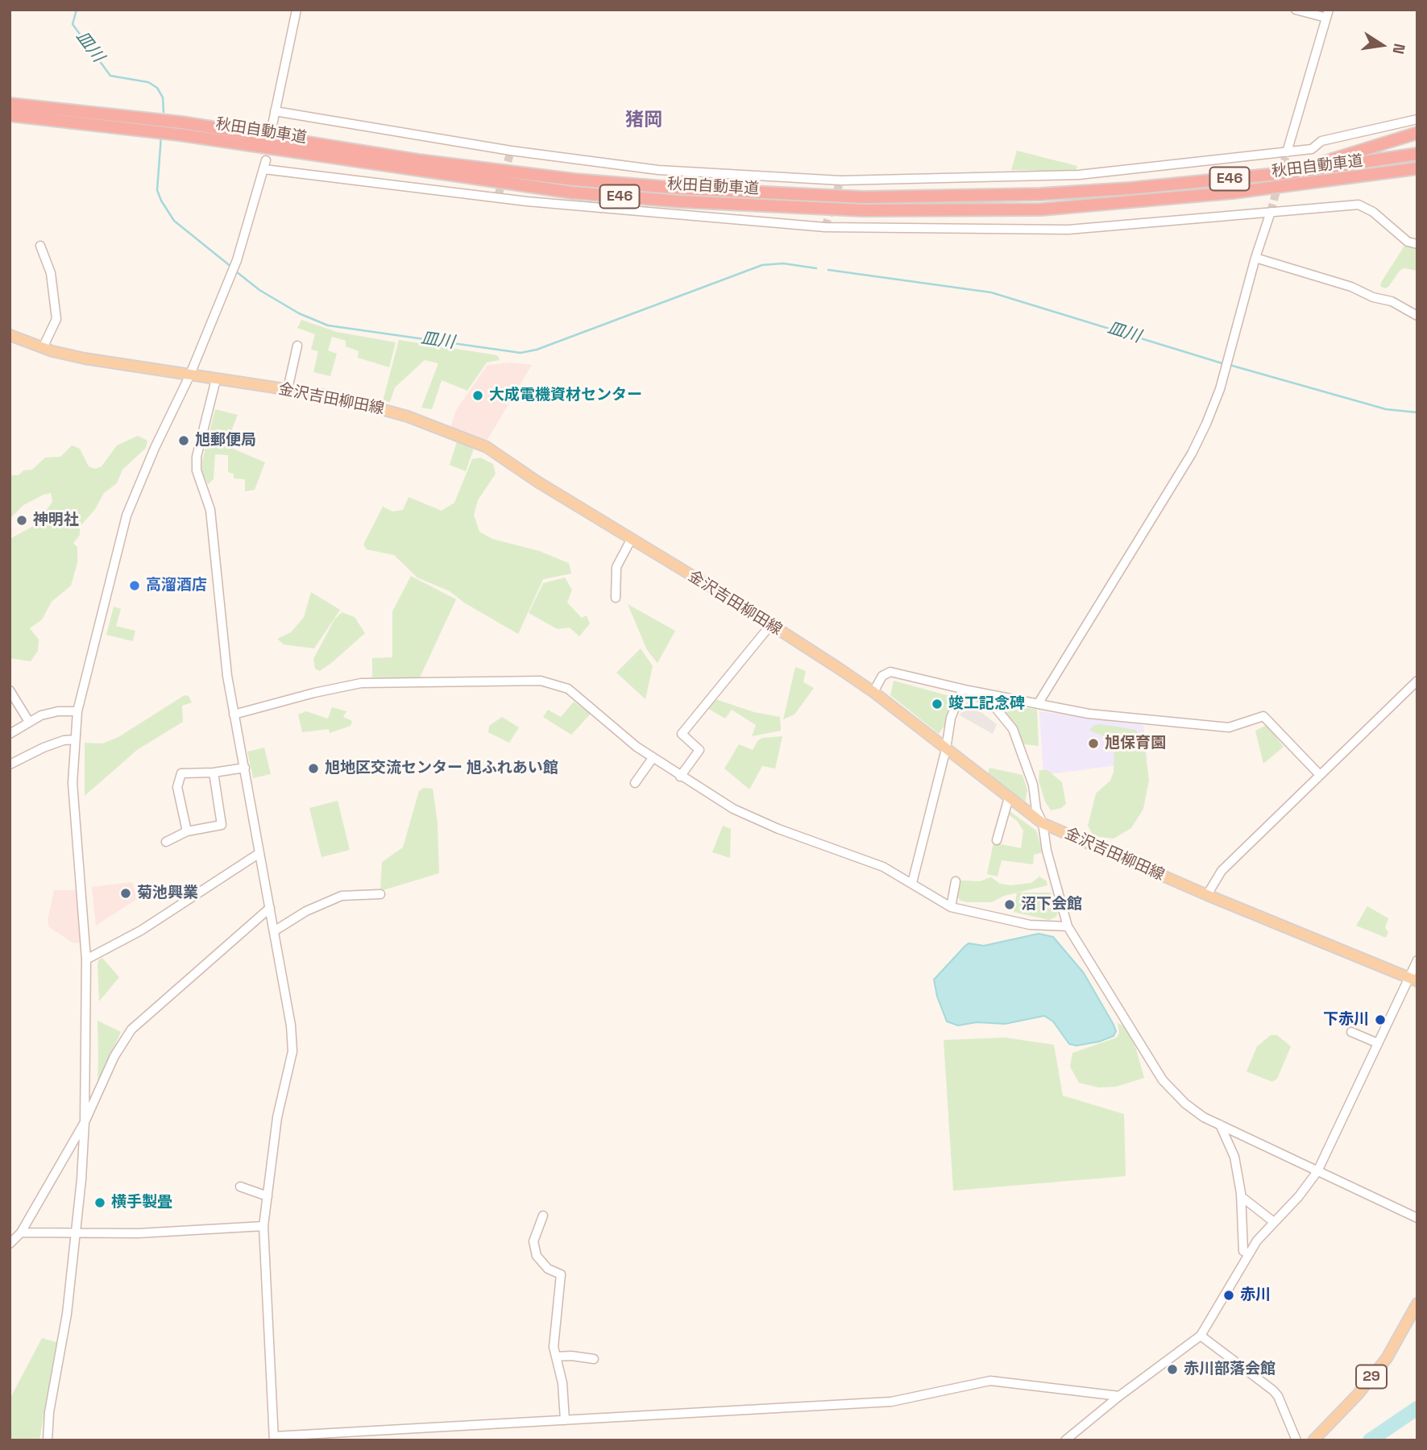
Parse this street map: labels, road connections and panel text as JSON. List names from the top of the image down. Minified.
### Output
{"streets":{"highway":["秋田自動車道","E46"],"main road":["金沢吉田柳田線","29"]},"districts":["猪岡"],"water":["皿川"],"places":["大成電機資材センター","旭郵便局","神明社","高溜酒店","竣工記念碑","旭保育園","旭地区交流センター 旭ふれあい館","菊池興業","沼下会館","下赤川","横手製畳","赤川","赤川部落会館"],"north":"right"}
